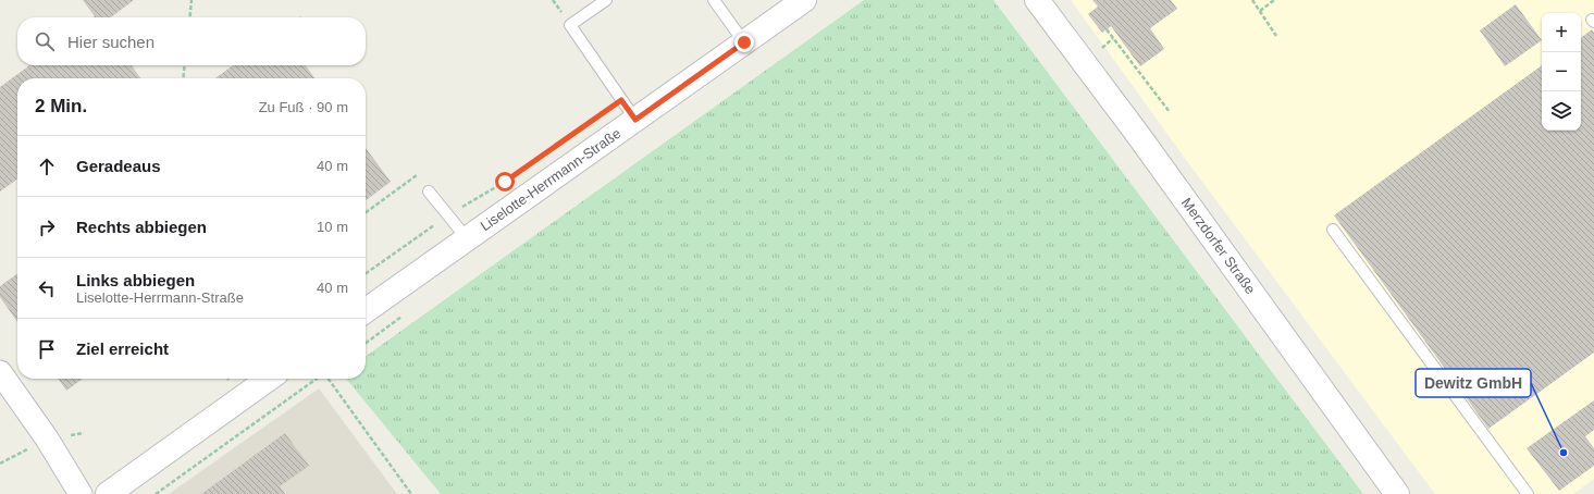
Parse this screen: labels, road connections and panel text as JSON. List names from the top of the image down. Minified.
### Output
{"streets":{"street":["Liselotte-Herrmann-Straße","Merzdorfer Straße"]},"places":["Dewitz GmbH"],"page":{"map_buttons":["+","−"],"search":"Hier suchen","heading":["2 Min.","Zu Fuß · 90 m"],"list":[["Geradeaus","40 m"],["Rechts abbiegen","10 m"],["Links abbiegen","Liselotte-Herrmann-Straße","40 m"],"Ziel erreicht"]}}
